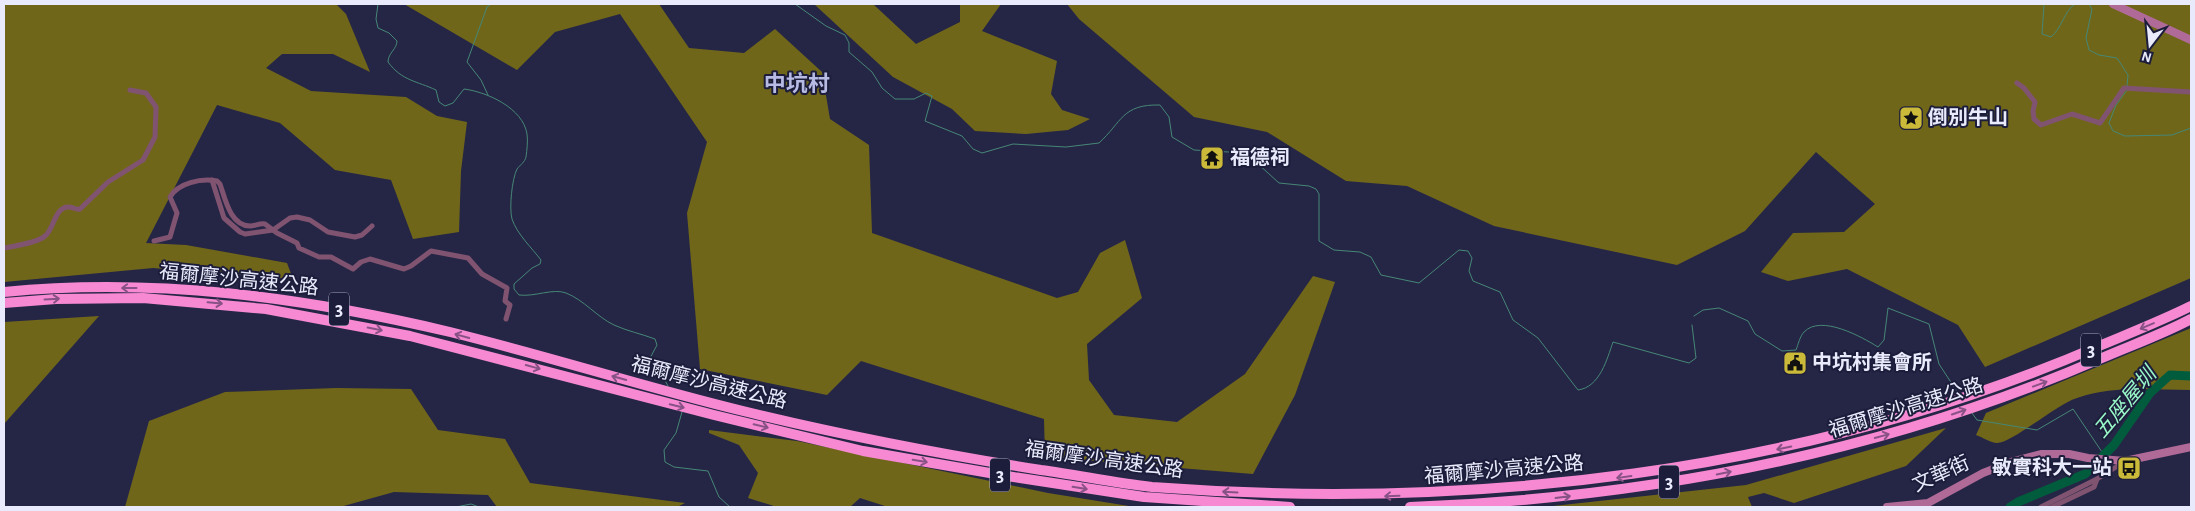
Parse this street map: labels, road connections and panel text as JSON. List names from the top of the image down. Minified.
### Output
{"streets":{"highway":["福爾摩沙高速公路","3"],"street":["文華街"]},"districts":["中坑村"],"water":["五座屋圳"],"places":{"place":["倒別牛山"],"temple":["福德祠"],"public building":["中坑村集會所"],"bus stop":["敏實科大一站"]},"north":"bottom"}
